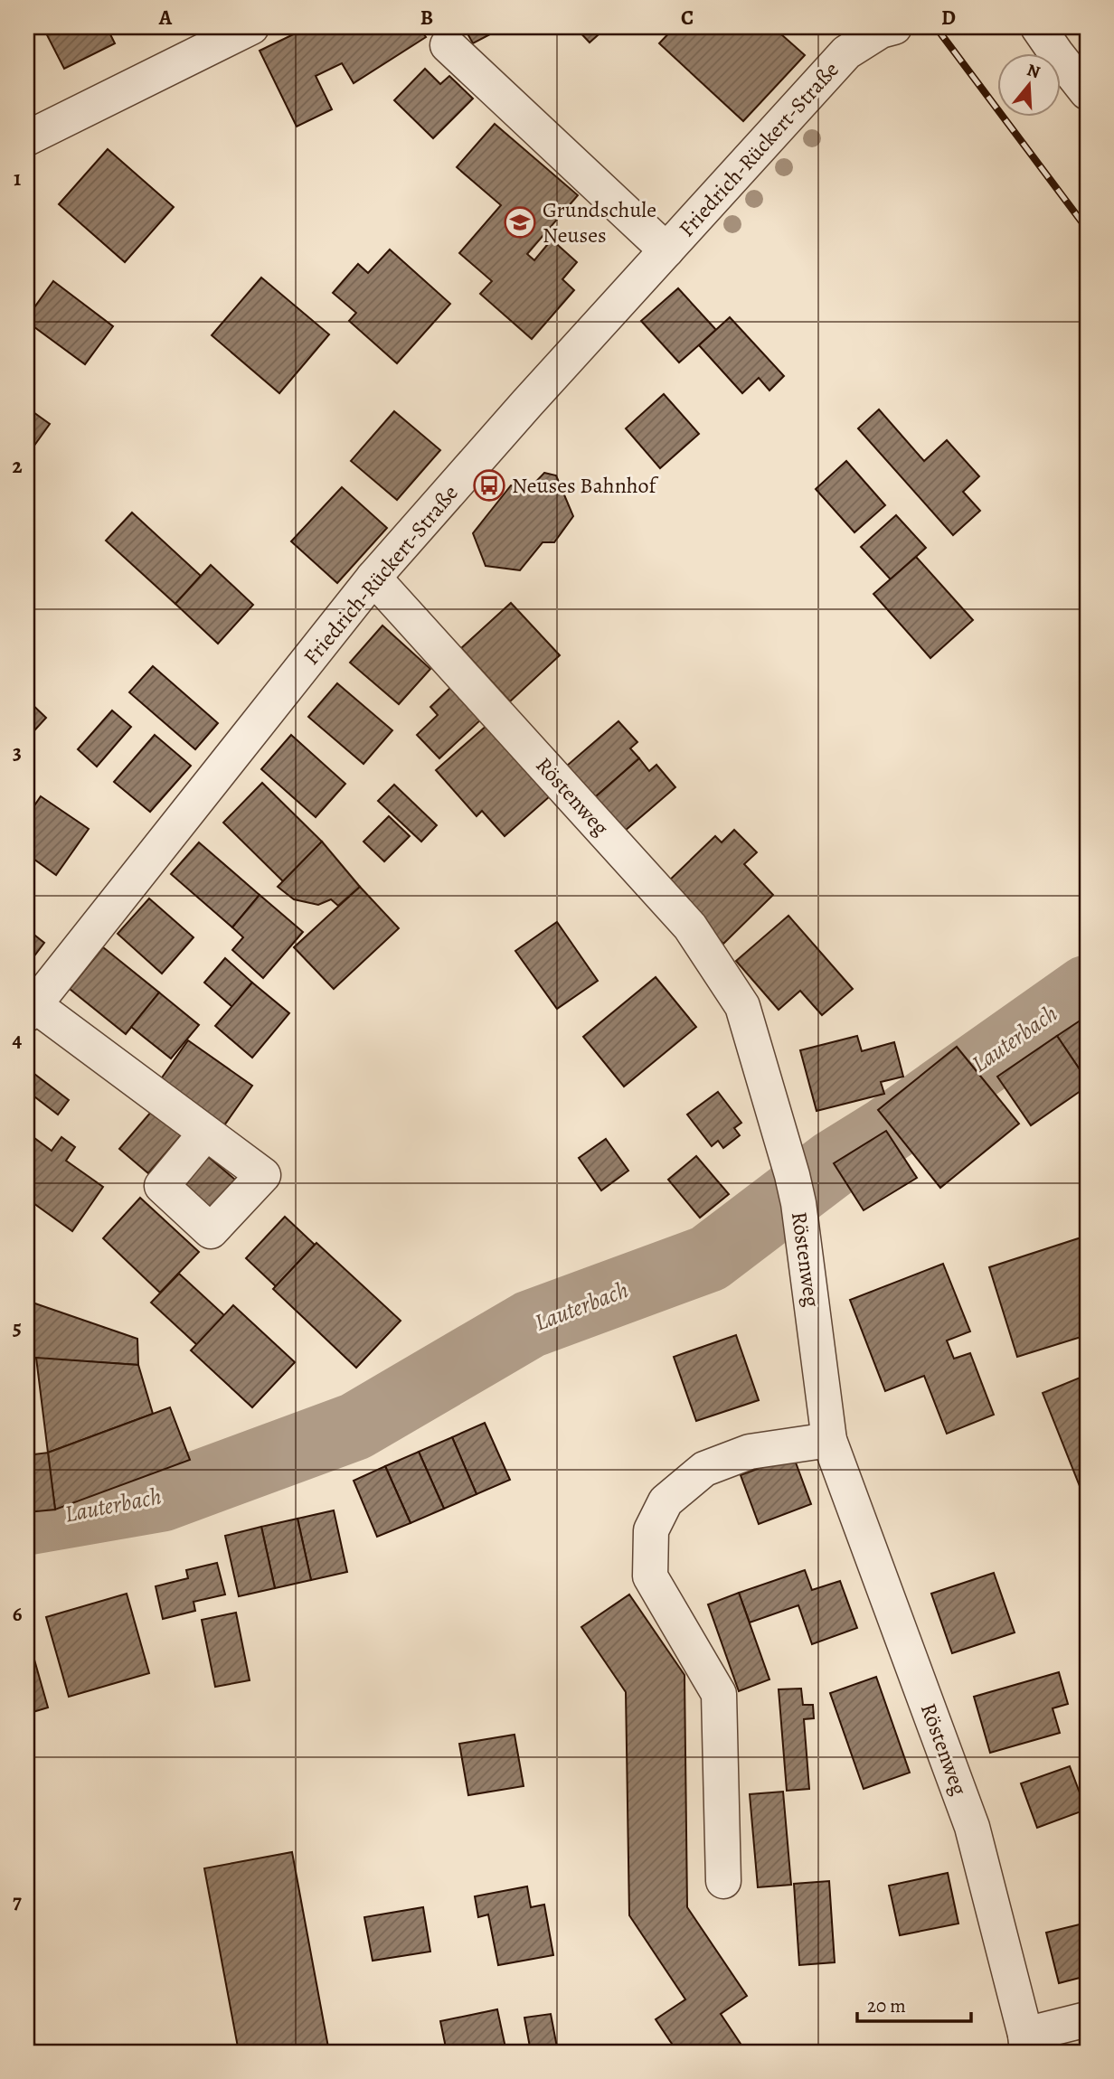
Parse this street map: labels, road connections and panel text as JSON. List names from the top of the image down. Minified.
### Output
{"streets":{"street":["Friedrich-Rückert-Straße","Röstenweg"]},"crossings":[["Friedrich-Rückert-Straße","Röstenweg"]],"water":["Lauterbach"],"places":{"school or university":["Grundschule Neuses"],"bus stop":["Neuses Bahnhof"]},"scale_bar":"20 m","north":"top","grid":{"columns":["A","B","C","D"],"rows":["1","2","3","4","5","6","7"]}}
